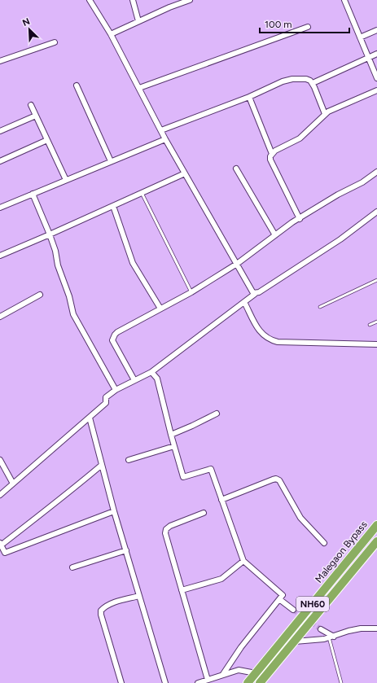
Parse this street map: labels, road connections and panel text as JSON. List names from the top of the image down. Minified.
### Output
{"streets":{"highway":["Malegaon Bypass","NH60"]},"scale_bar":"100 m","north":"top left"}
